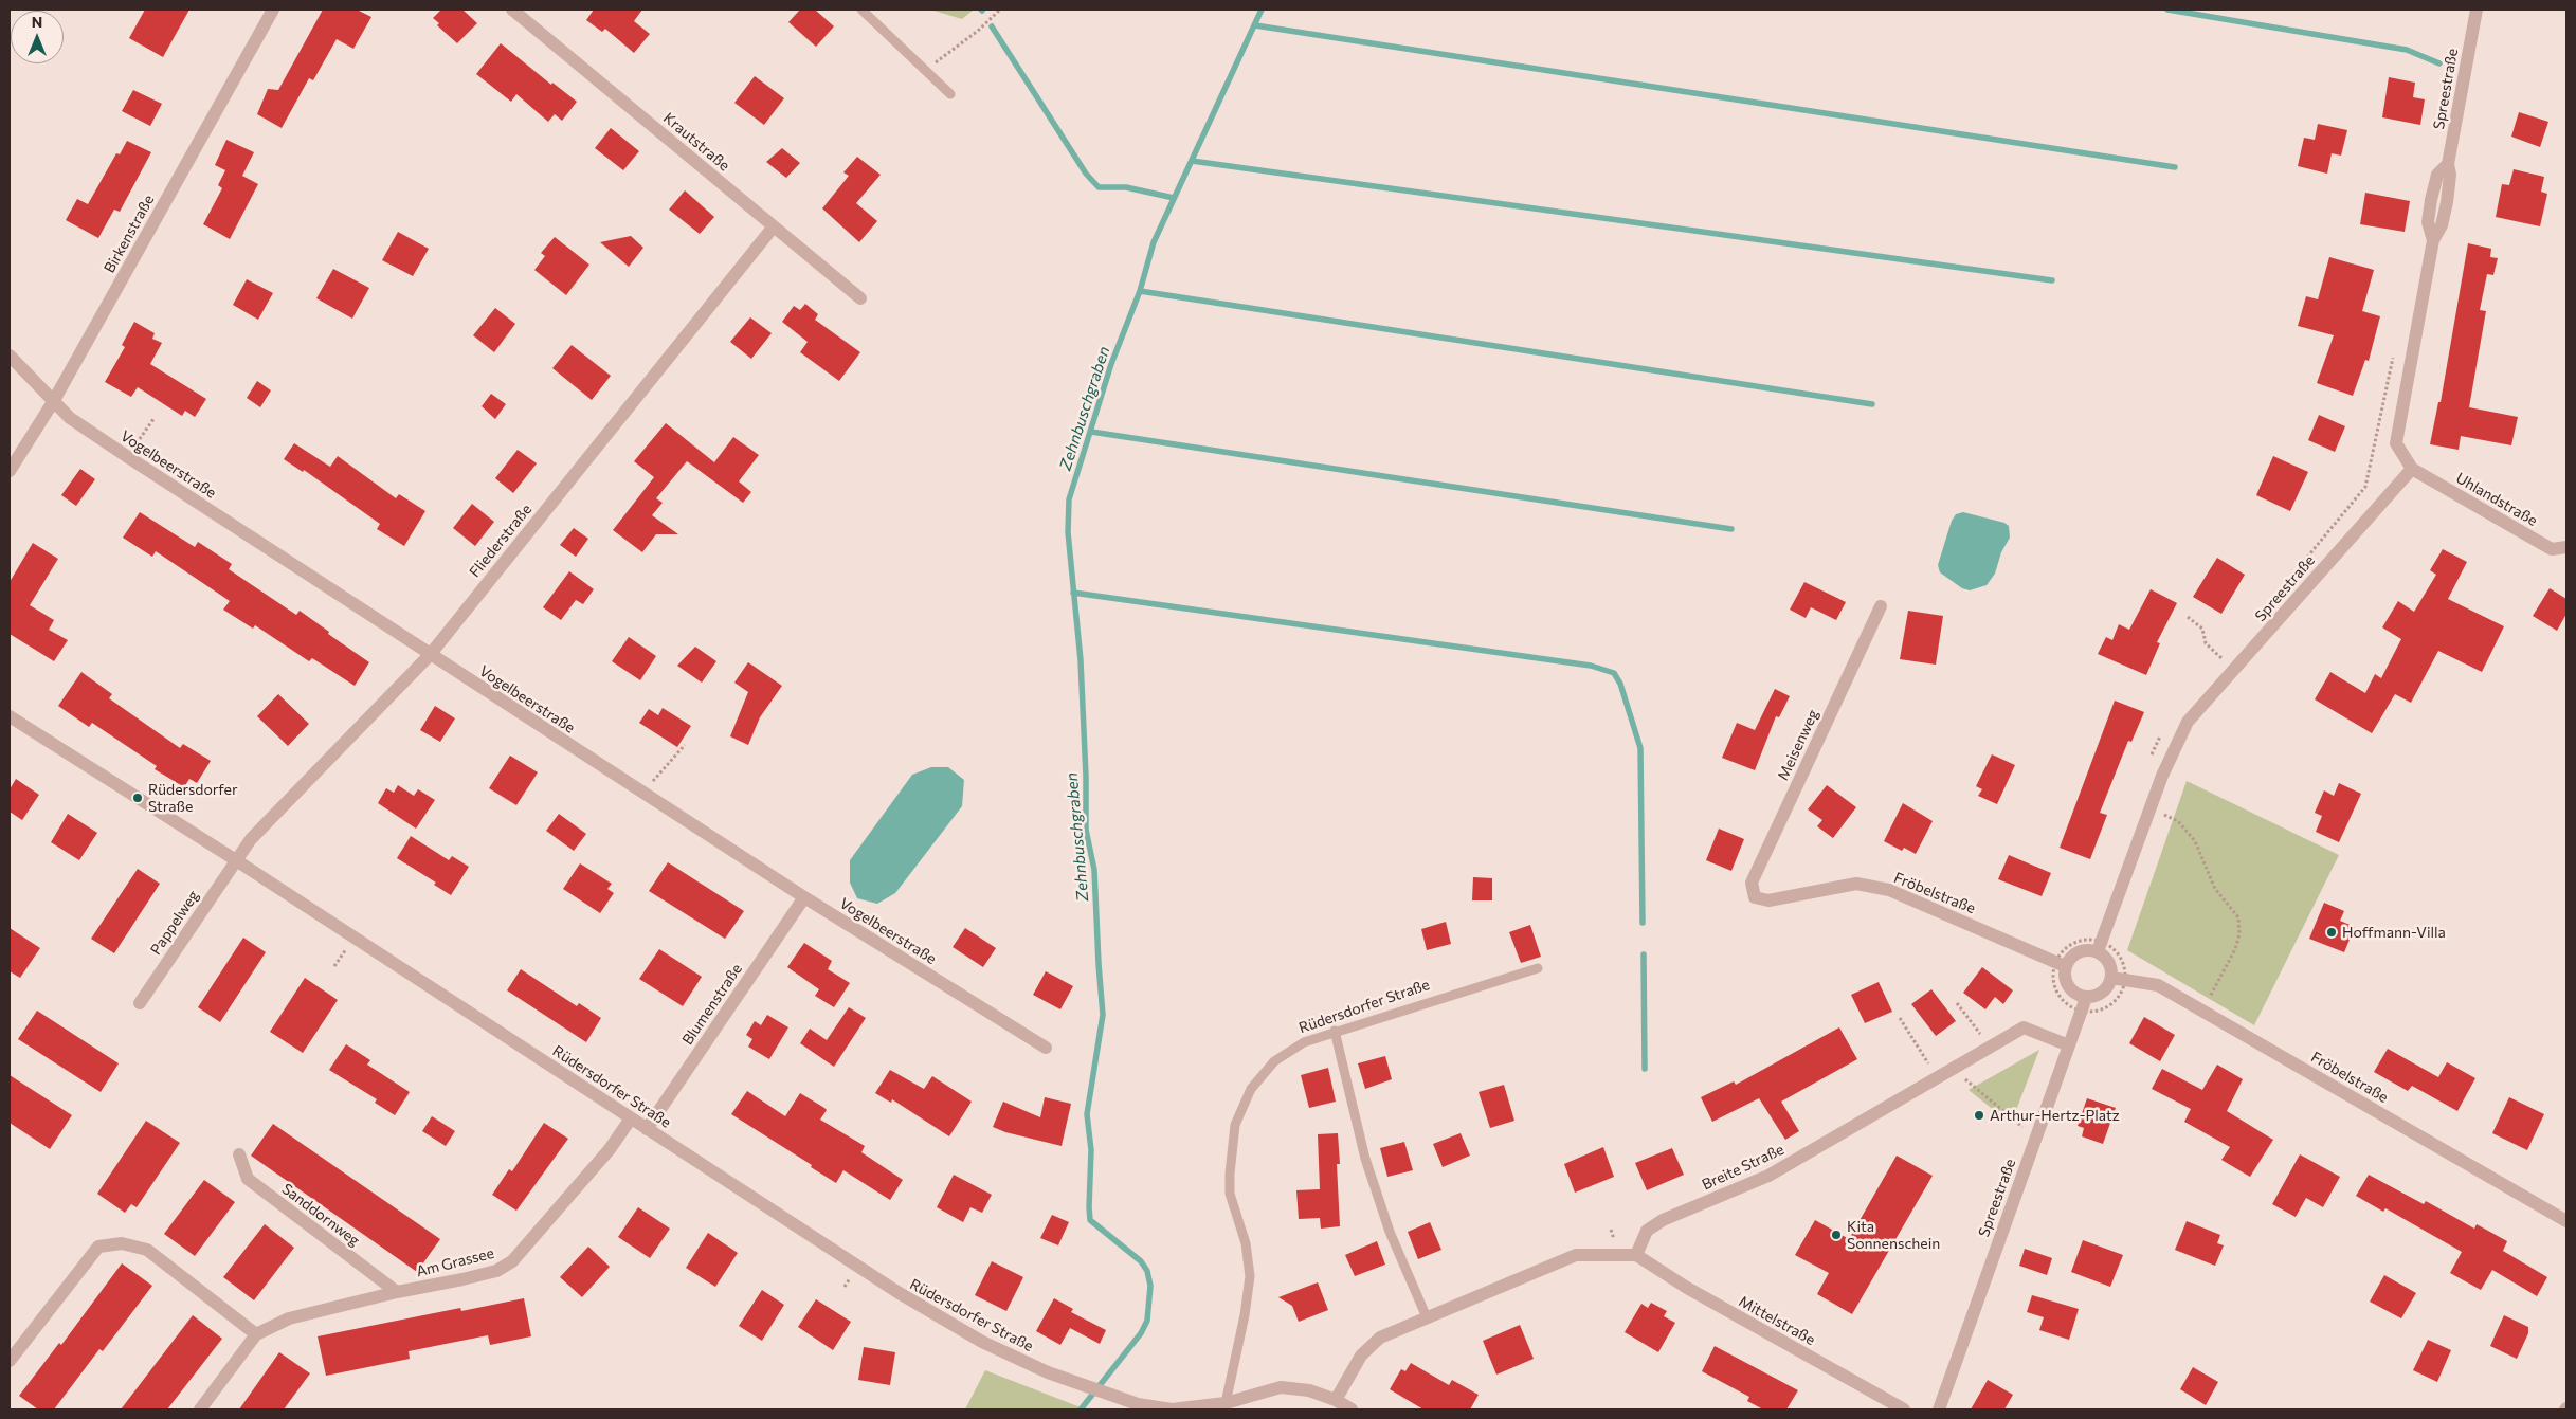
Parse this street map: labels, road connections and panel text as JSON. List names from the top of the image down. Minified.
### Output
{"streets":{"street":["Spreestraße","Krautstraße","Birkenstraße","Vogelbeerstraße","Uhlandstraße","Fliederstraße","Meisenweg","Fröbelstraße","Pappelweg","Blumenstraße","Rüdersdorfer Straße","Breite Straße","Sanddornweg","Am Grassee","Mittelstraße"]},"crossings":[["Spreestraße","Uhlandstraße"],["Spreestraße","Fröbelstraße"],["Spreestraße","Breite Straße"],["Krautstraße","Fliederstraße"],["Birkenstraße","Vogelbeerstraße"],["Vogelbeerstraße","Fliederstraße"],["Vogelbeerstraße","Blumenstraße"],["Fliederstraße","Pappelweg"],["Fliederstraße","Rüdersdorfer Straße"],["Meisenweg","Fröbelstraße"],["Pappelweg","Rüdersdorfer Straße"],["Blumenstraße","Rüdersdorfer Straße"],["Rüdersdorfer Straße","Am Grassee"],["Breite Straße","Mittelstraße"],["Sanddornweg","Am Grassee"]],"water":["Zehnbuschgraben"],"places":["Rüdersdorfer Straße","Hoffmann-Villa","Arthur-Hertz-Platz","Kita Sonnenschein"],"north":"top"}
